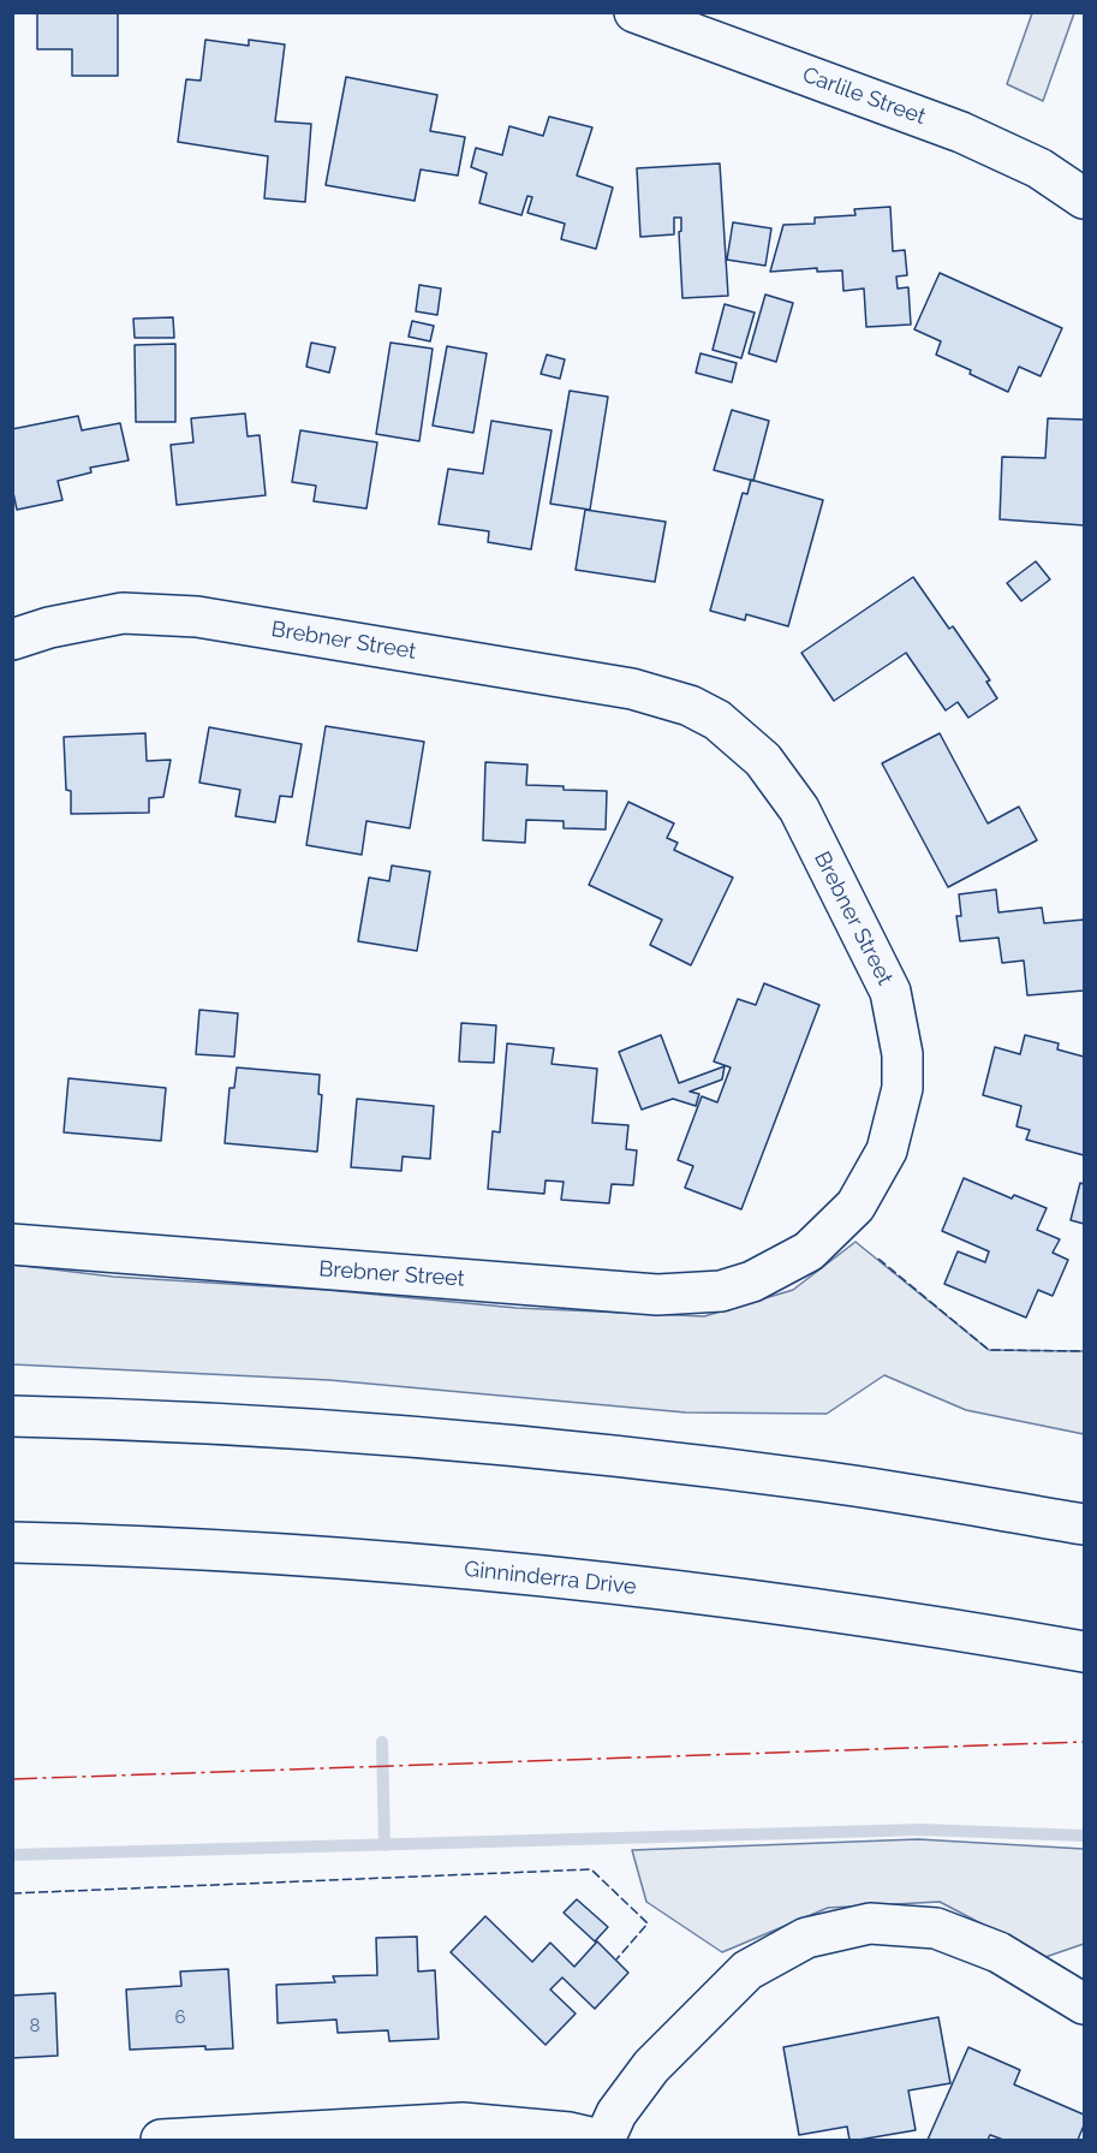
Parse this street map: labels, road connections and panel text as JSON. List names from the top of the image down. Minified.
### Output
{"streets":{"street":["Carlile Street","Brebner Street","Ginninderra Drive"]},"house_numbers":["6","8"]}
